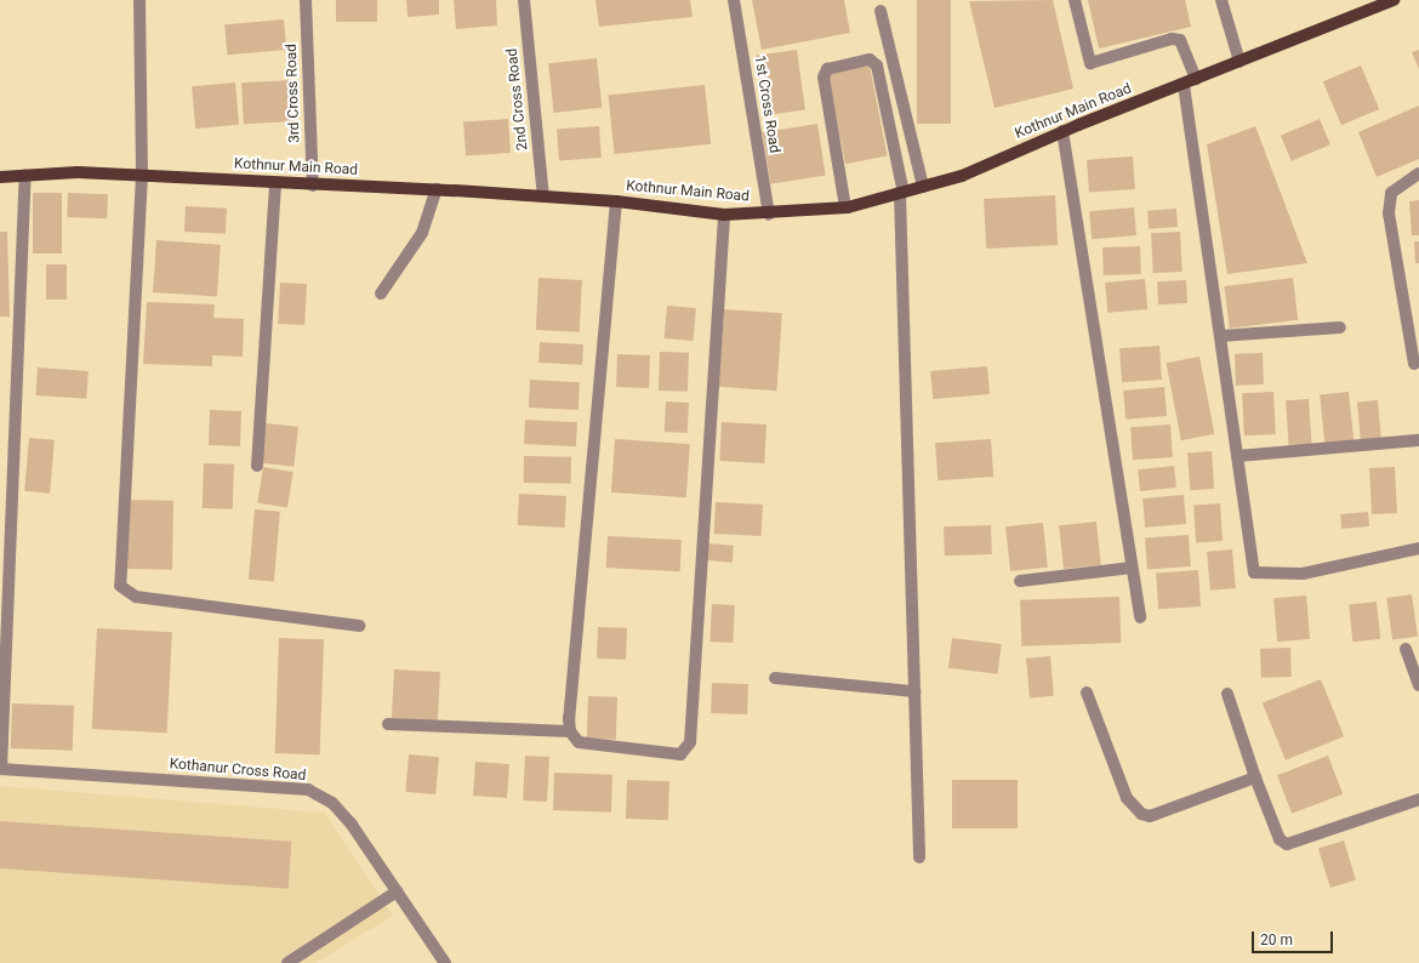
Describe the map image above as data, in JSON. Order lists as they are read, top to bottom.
{
  "streets": {
    "main road": ["Kothnur Main Road"],
    "street": [
      "3rd Cross Road",
      "2nd Cross Road",
      "1st Cross Road",
      "Kothanur Cross Road"
    ]
  },
  "crossings": [
    ["3rd Cross Road", "Kothnur Main Road"],
    ["2nd Cross Road", "Kothnur Main Road"],
    ["1st Cross Road", "Kothnur Main Road"]
  ],
  "scale_bar": "20 m"
}
